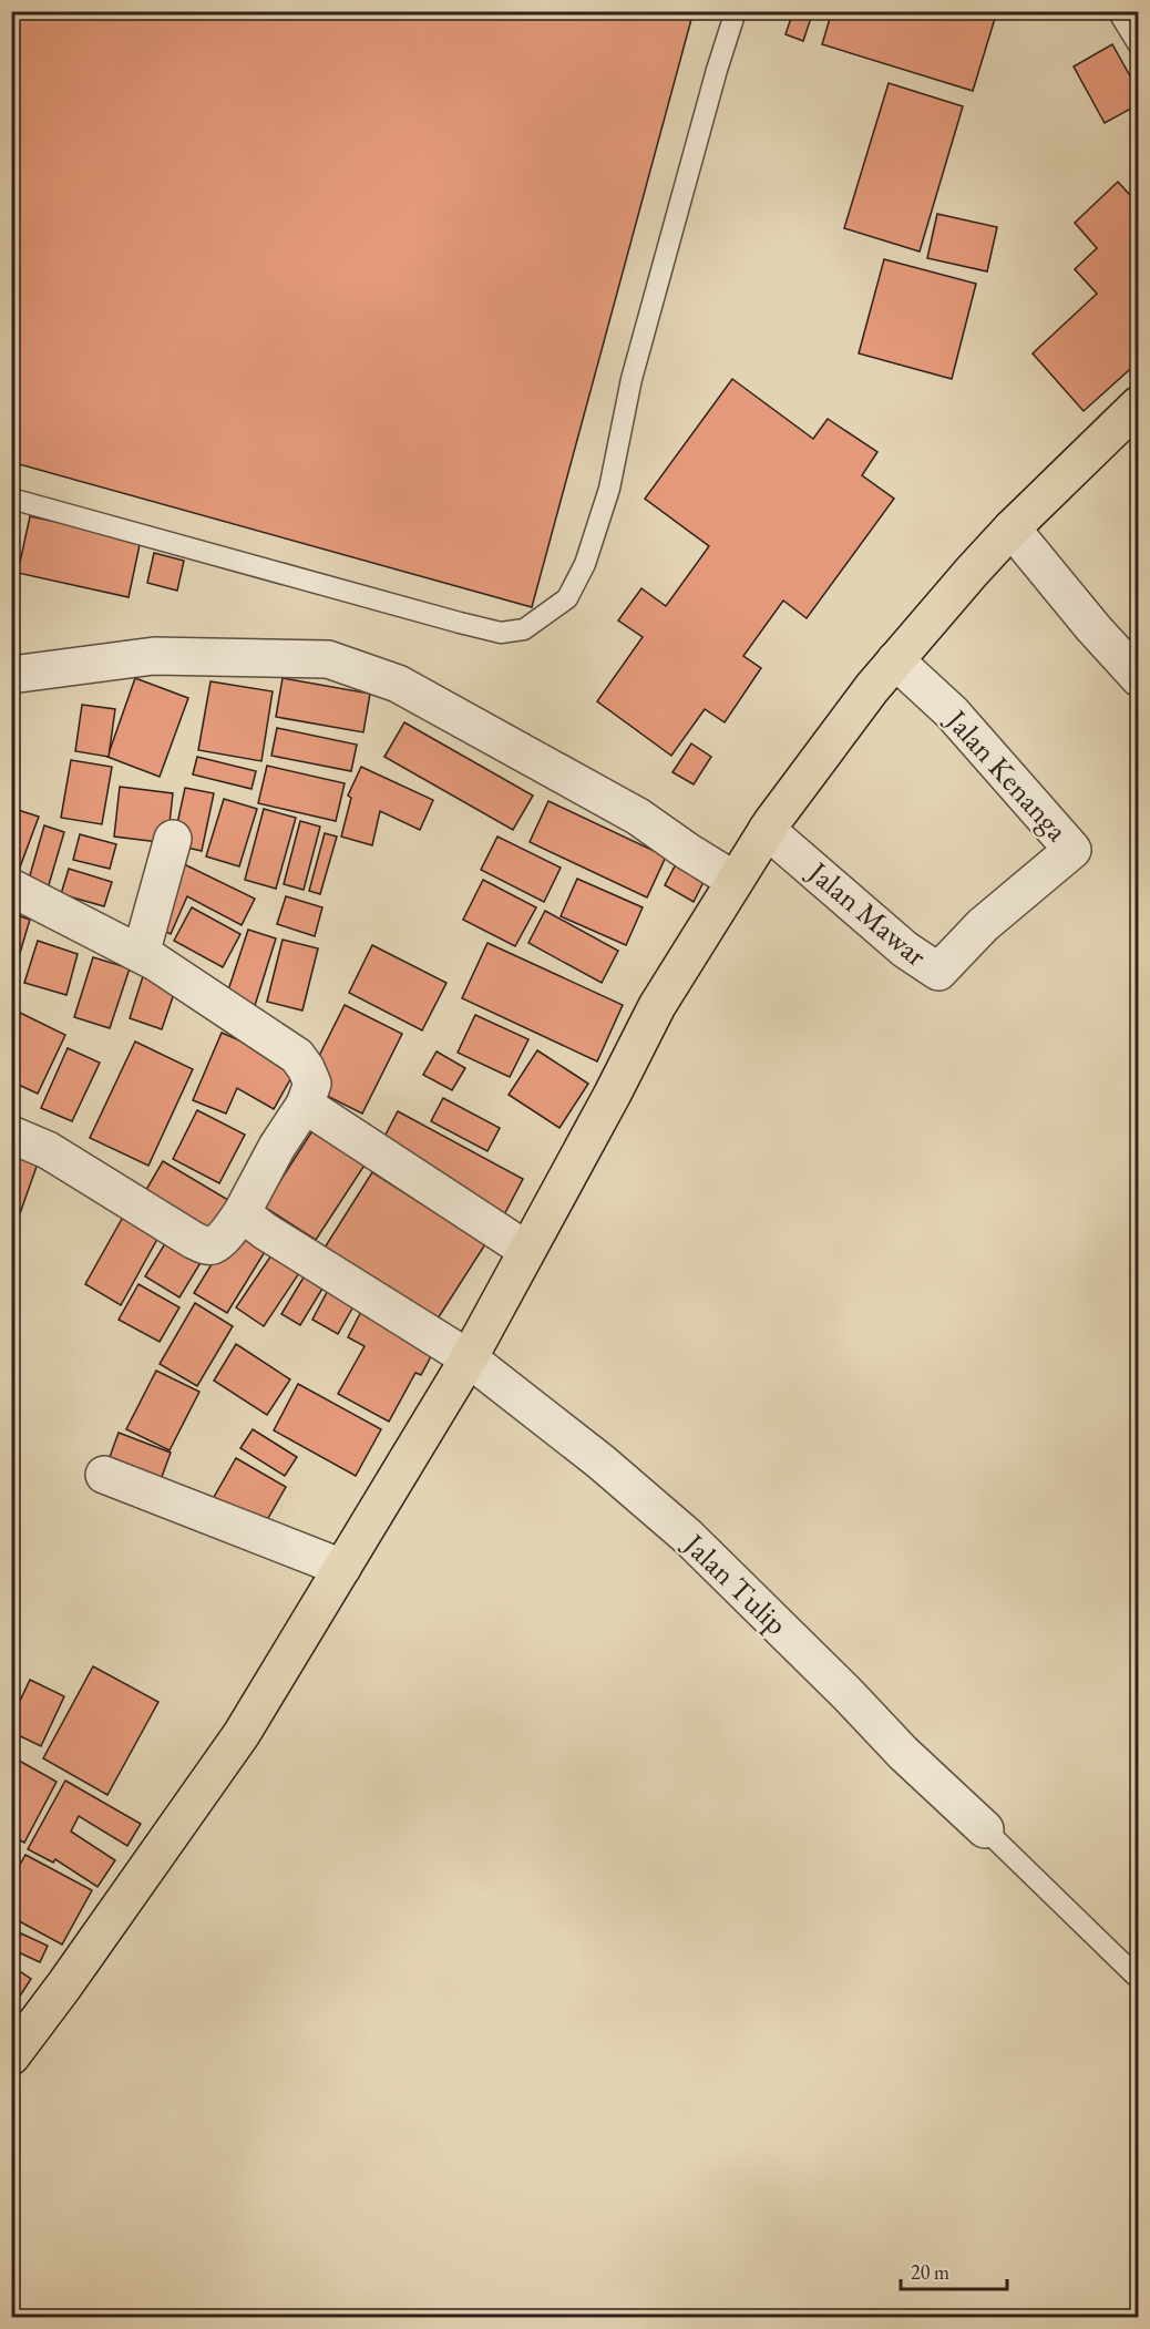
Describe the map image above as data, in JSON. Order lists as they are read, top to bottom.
{
  "streets": {
    "street": ["Jalan Kenanga", "Jalan Mawar", "Jalan Tulip"]
  },
  "crossings": [
    ["Jalan Kenanga", "Jalan Mawar"]
  ],
  "scale_bar": "20 m"
}
